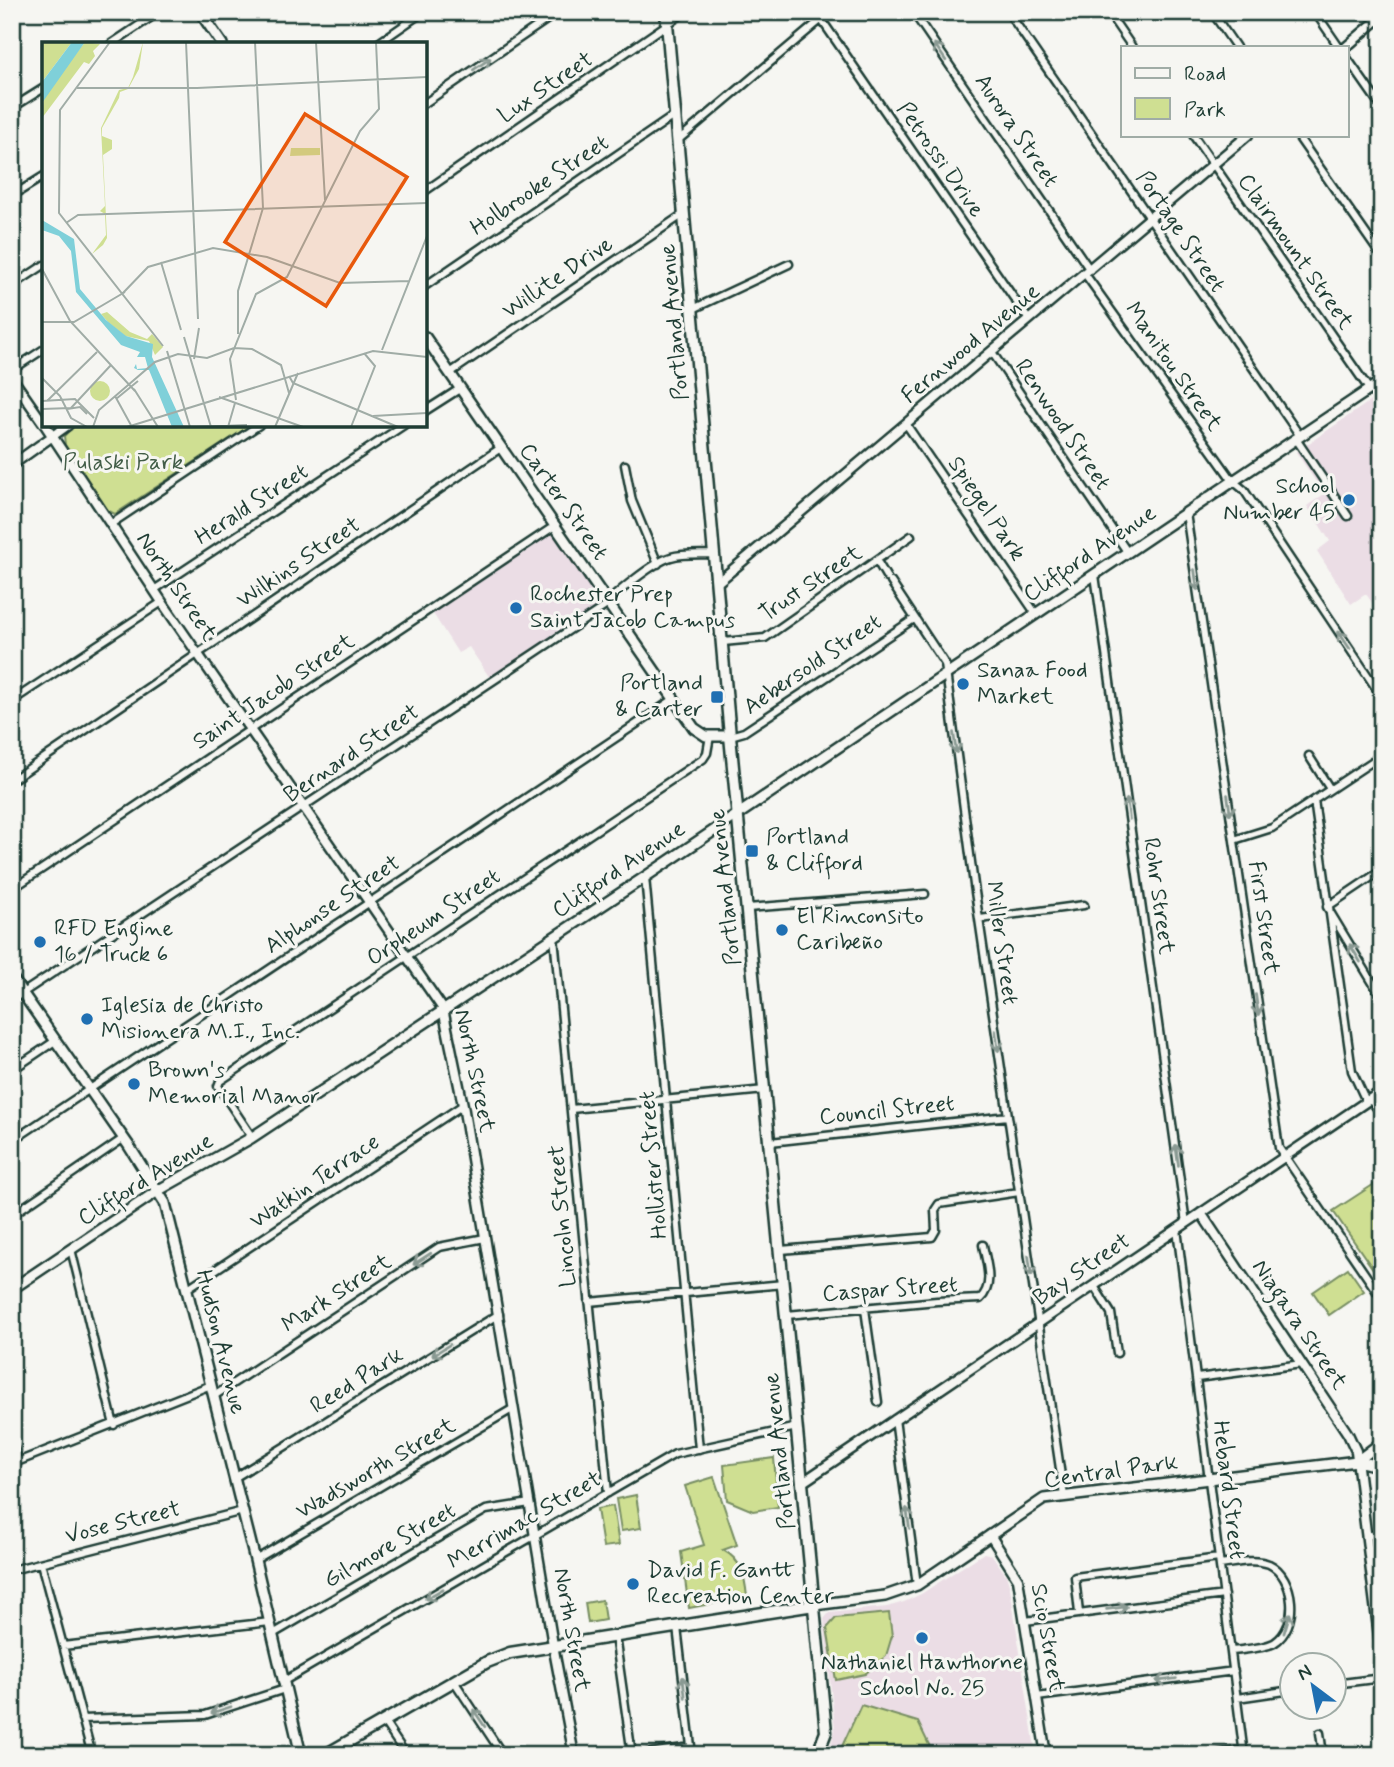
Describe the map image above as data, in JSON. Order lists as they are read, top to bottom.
{
  "streets": {
    "main road": [
      "Portland Avenue",
      "Carter Street",
      "Clifford Avenue",
      "Hudson Avenue",
      "Central Park"
    ],
    "street": [
      "Lux Street",
      "Aurora Street",
      "Petrossi Drive",
      "Holbrooke Street",
      "Portage Street",
      "Clairmount Street",
      "Willite Drive",
      "Fernwood Avenue",
      "Manitou Street",
      "Renwood Street",
      "Herald Street",
      "Spiegel Park",
      "Wilkins Street",
      "Trust Street",
      "North Street",
      "Aebersold Street",
      "Saint Jacob Street",
      "Bernard Street",
      "Rohr Street",
      "Alphonse Street",
      "Orpheum Street",
      "First Street",
      "Miller Street",
      "Council Street",
      "Hollister Street",
      "Watkin Terrace",
      "Lincoln Street",
      "Bay Street",
      "Caspar Street",
      "Mark Street",
      "Niagara Street",
      "Reed Park",
      "Wadsworth Street",
      "Hebard Street",
      "Merrimac Street",
      "Vose Street",
      "Gilmore Street",
      "Scio Street"
    ]
  },
  "crossings": [
    ["Lux Street", "Portland Avenue"],
    ["Aurora Street", "Fernwood Avenue"],
    ["Aurora Street", "Manitou Street"],
    ["Petrossi Drive", "Fernwood Avenue"],
    ["Holbrooke Street", "Portland Avenue"],
    ["Portage Street", "Fernwood Avenue"],
    ["Portage Street", "Clifford Avenue"],
    ["Clairmount Street", "Fernwood Avenue"],
    ["Clairmount Street", "Clifford Avenue"],
    ["Willite Drive", "Portland Avenue"],
    ["Willite Drive", "Carter Street"],
    ["Portland Avenue", "Fernwood Avenue"],
    ["Portland Avenue", "Clifford Avenue"],
    ["Portland Avenue", "Trust Street"],
    ["Portland Avenue", "Aebersold Street"],
    ["Portland Avenue", "Bernard Street"],
    ["Portland Avenue", "Council Street"],
    ["Portland Avenue", "Bay Street"],
    ["Portland Avenue", "Caspar Street"],
    ["Portland Avenue", "Central Park"],
    ["Portland Avenue", "Merrimac Street"],
    ["Fernwood Avenue", "Manitou Street"],
    ["Fernwood Avenue", "Renwood Street"],
    ["Fernwood Avenue", "Spiegel Park"],
    ["Manitou Street", "Clifford Avenue"],
    ["Renwood Street", "Clifford Avenue"],
    ["Carter Street", "Wilkins Street"],
    ["Carter Street", "Saint Jacob Street"],
    ["Carter Street", "Bernard Street"],
    ["Carter Street", "Alphonse Street"],
    ["Carter Street", "Orpheum Street"],
    ["Herald Street", "North Street"],
    ["Spiegel Park", "Clifford Avenue"],
    ["Clifford Avenue", "North Street"],
    ["Clifford Avenue", "Rohr Street"],
    ["Clifford Avenue", "Orpheum Street"],
    ["Clifford Avenue", "First Street"],
    ["Clifford Avenue", "Miller Street"],
    ["Clifford Avenue", "Hollister Street"],
    ["Clifford Avenue", "Lincoln Street"],
    ["Clifford Avenue", "Hudson Avenue"],
    ["Wilkins Street", "North Street"],
    ["Trust Street", "Miller Street"],
    ["North Street", "Saint Jacob Street"],
    ["North Street", "Bernard Street"],
    ["North Street", "Alphonse Street"],
    ["North Street", "Orpheum Street"],
    ["North Street", "Watkin Terrace"],
    ["North Street", "Mark Street"],
    ["North Street", "Reed Park"],
    ["North Street", "Wadsworth Street"],
    ["North Street", "Merrimac Street"],
    ["North Street", "Gilmore Street"],
    ["Aebersold Street", "Miller Street"],
    ["Bernard Street", "Hudson Avenue"],
    ["Rohr Street", "Bay Street"],
    ["Alphonse Street", "Hudson Avenue"],
    ["First Street", "Bay Street"],
    ["Miller Street", "Council Street"],
    ["Miller Street", "Bay Street"],
    ["Miller Street", "Central Park"],
    ["Hollister Street", "Merrimac Street"],
    ["Watkin Terrace", "Hudson Avenue"],
    ["Lincoln Street", "Merrimac Street"],
    ["Bay Street", "Niagara Street"],
    ["Bay Street", "Hebard Street"],
    ["Mark Street", "Hudson Avenue"],
    ["Niagara Street", "Central Park"],
    ["Hudson Avenue", "Reed Park"],
    ["Hudson Avenue", "Wadsworth Street"],
    ["Hudson Avenue", "Merrimac Street"],
    ["Hudson Avenue", "Vose Street"],
    ["Hudson Avenue", "Gilmore Street"],
    ["Central Park", "Hebard Street"],
    ["Central Park", "Scio Street"]
  ],
  "one_way": [
    "Aurora Street",
    "Manitou Street",
    "Rohr Street",
    "First Street",
    "Miller Street",
    "Mark Street",
    "Reed Park",
    "Merrimac Street"
  ],
  "parks": ["Pulaski Park"],
  "places": {
    "other": [
      "School Number 45",
      "Rochester Prep Saint Jacob Campus",
      "Sanaa Food Market",
      "El Rinconsito Caribeño",
      "RFD Engine 16 / Truck 6",
      "Iglesia de Christo Misionera M.I., Inc.",
      "Brown's Memorial Manor",
      "David F. Gantt Recreation Center",
      "Nathaniel Hawthorne School No. 25"
    ],
    "transit": ["Portland & Carter", "Portland & Clifford"]
  },
  "legend": ["Road", "Park"],
  "north": "top left"
}
